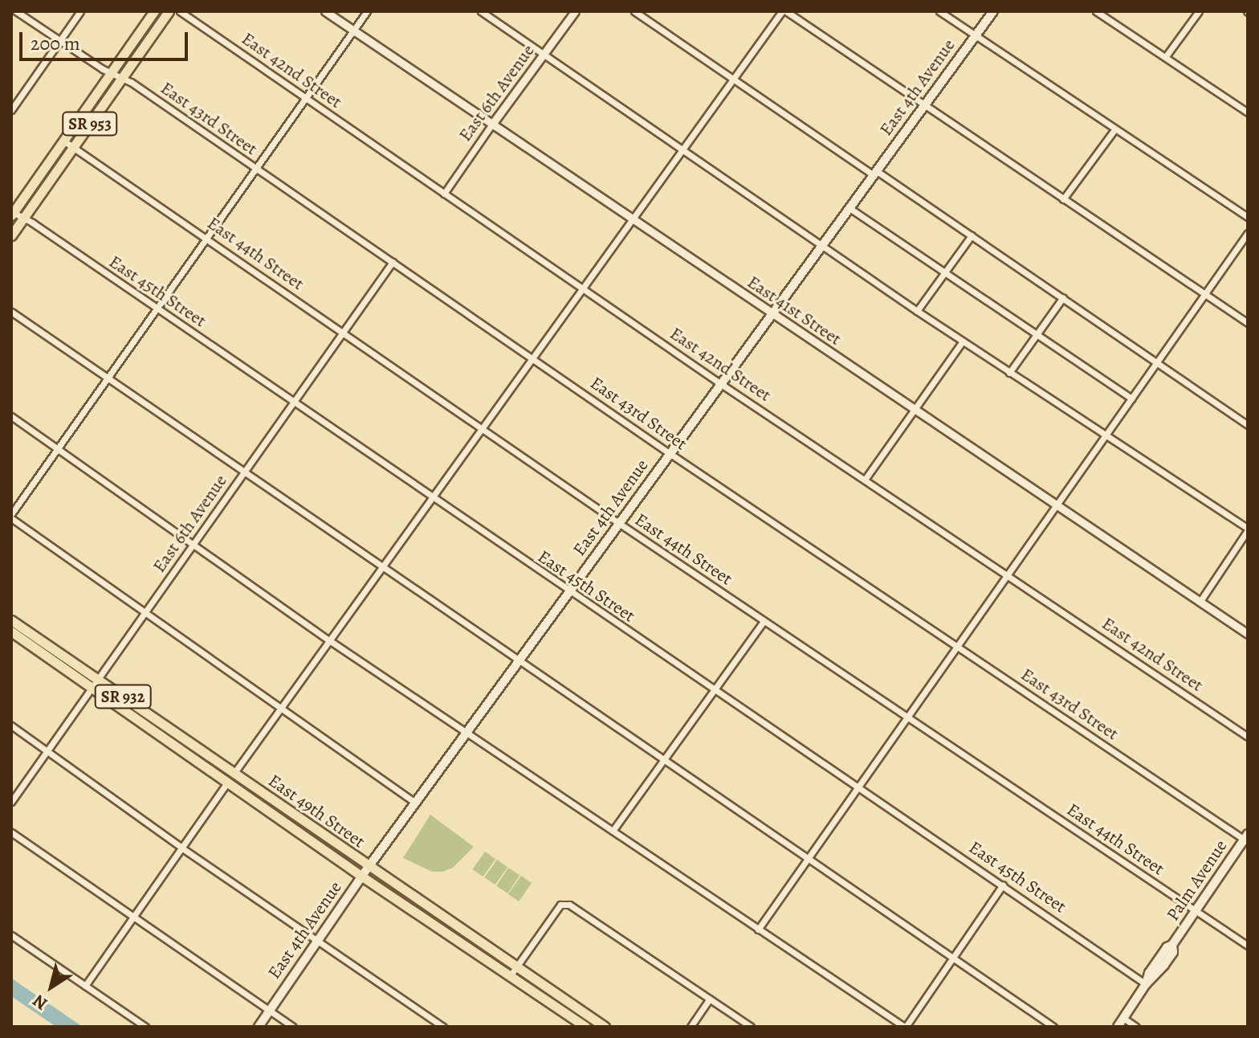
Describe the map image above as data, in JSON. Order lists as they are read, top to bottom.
{
  "streets": {
    "main road": [
      "East 4th Avenue",
      "SR 953",
      "SR 932",
      "East 49th Street",
      "Palm Avenue"
    ],
    "street": [
      "East 42nd Street",
      "East 6th Avenue",
      "East 43rd Street",
      "East 44th Street",
      "East 45th Street",
      "East 41st Street"
    ]
  },
  "crossings": [
    ["East 42nd Street", "East 4th Avenue"],
    ["East 42nd Street", "East 6th Avenue"],
    ["East 4th Avenue", "East 43rd Street"],
    ["East 4th Avenue", "East 44th Street"],
    ["East 4th Avenue", "East 45th Street"],
    ["East 4th Avenue", "East 41st Street"],
    ["East 4th Avenue", "East 49th Street"],
    ["East 6th Avenue", "East 43rd Street"],
    ["East 6th Avenue", "East 44th Street"],
    ["East 6th Avenue", "East 45th Street"],
    ["East 6th Avenue", "East 41st Street"],
    ["East 6th Avenue", "East 49th Street"],
    ["East 43rd Street", "SR 953"],
    ["East 43rd Street", "Palm Avenue"],
    ["SR 953", "East 44th Street"],
    ["SR 953", "East 45th Street"],
    ["East 44th Street", "Palm Avenue"],
    ["East 45th Street", "Palm Avenue"]
  ],
  "scale_bar": "200 m",
  "north": "bottom left"
}
